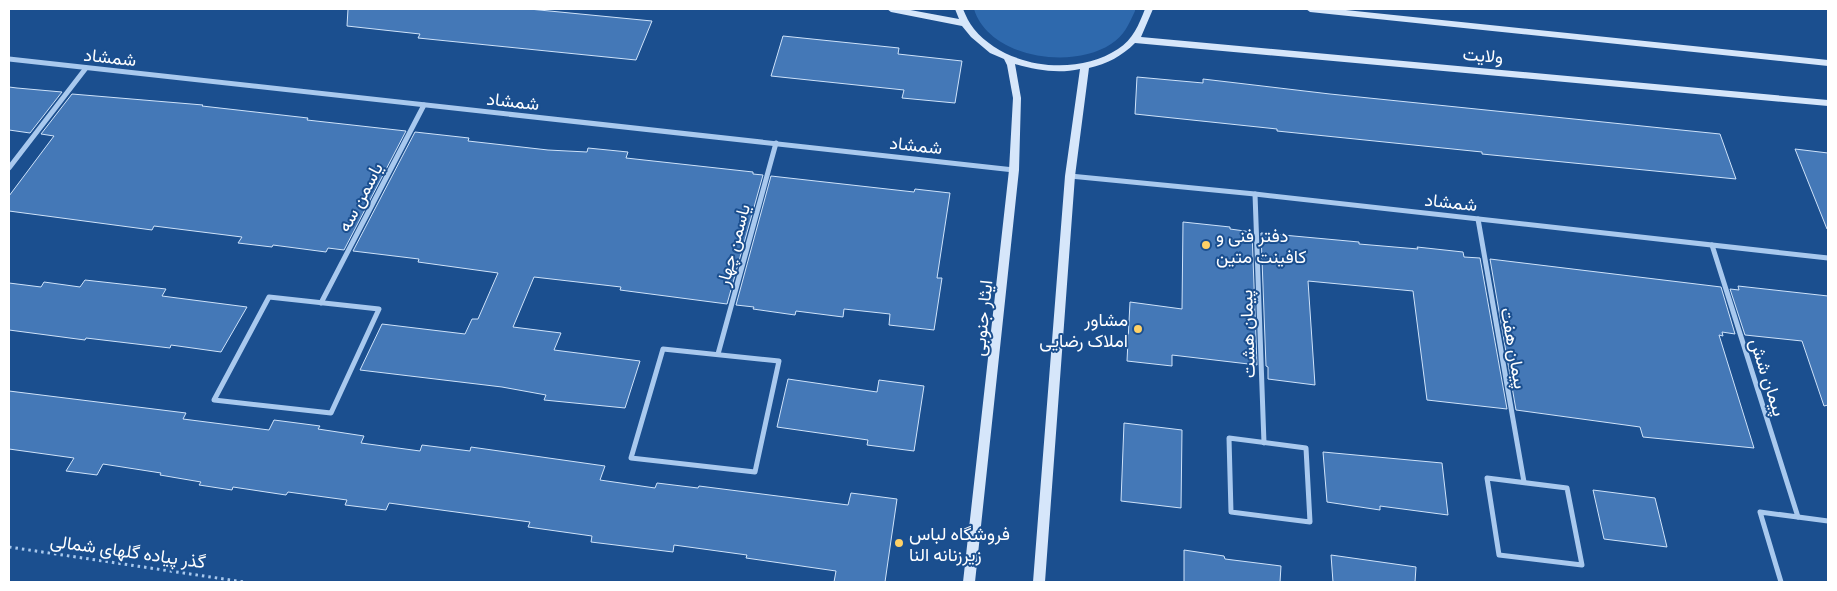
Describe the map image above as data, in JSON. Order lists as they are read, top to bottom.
{
  "streets": {
    "main road": ["ولایت", "ایثار جنوبی"],
    "street": [
      "شمشاد",
      "یاسمن سه",
      "یاسمن چهار",
      "پیمان هشت",
      "پیمان هفت",
      "پیمان شش"
    ],
    "path": ["گذر پیاده گلهای شمالی"]
  },
  "crossings": [
    ["شمشاد", "یاسمن سه"],
    ["شمشاد", "یاسمن چهار"],
    ["شمشاد", "ایثار جنوبی"],
    ["شمشاد", "پیمان هشت"],
    ["شمشاد", "پیمان هفت"],
    ["شمشاد", "پیمان شش"]
  ],
  "places": ["دفتر فنی و کافینت متین", "مشاور املاک رضایی", "فروشگاه لباس زیرزنانه النا"]
}
